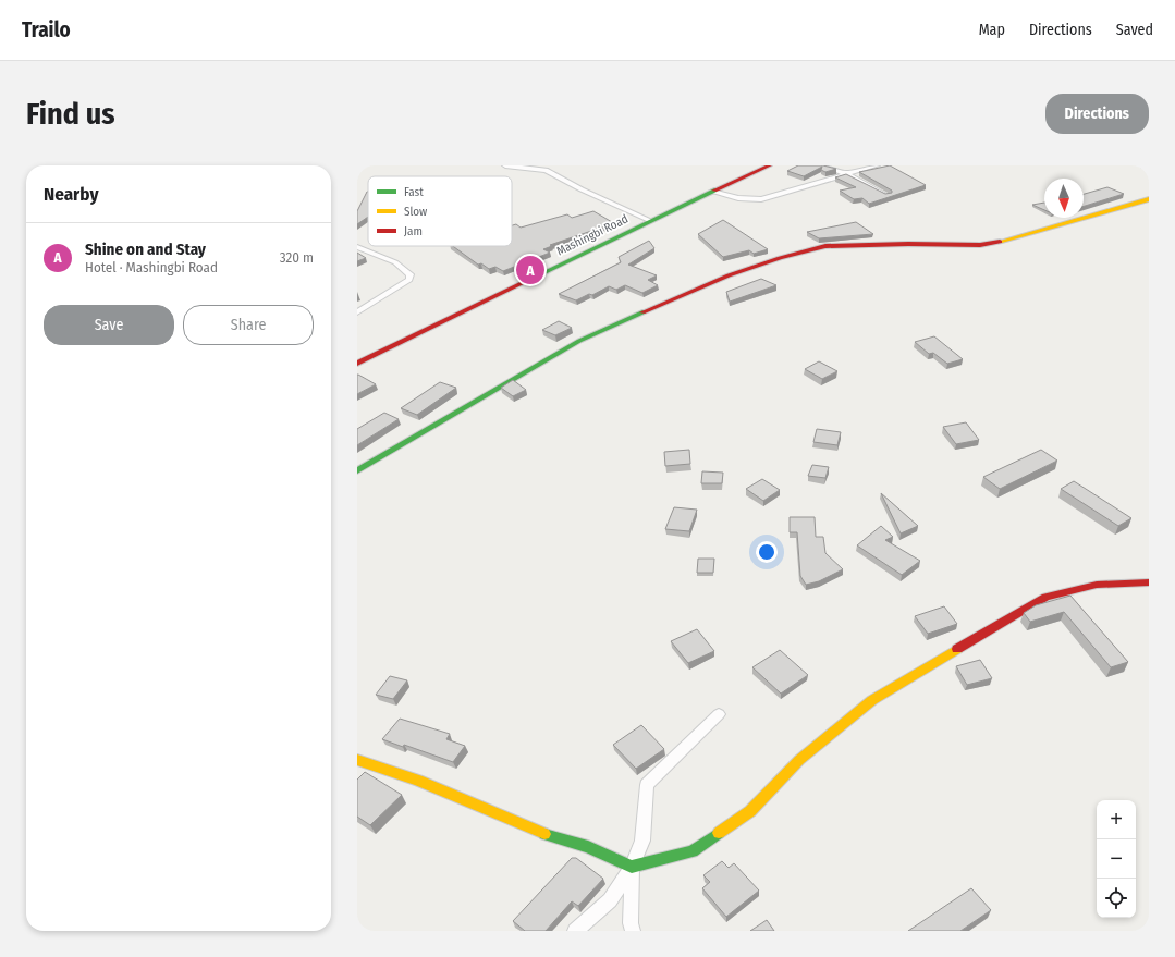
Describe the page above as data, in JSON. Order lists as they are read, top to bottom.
{
  "streets": {
    "street": ["Mashingbi Road"]
  },
  "legend": ["Fast", "Slow", "Jam"],
  "north": "bottom",
  "page": {
    "header": "Trailo",
    "nav": ["Map", "Directions", "Saved"],
    "buttons": [
      "Directions",
      ["Save", "Share"]
    ],
    "title": "Find us",
    "heading": "Nearby",
    "list": [
      {
        "mark": "A",
        "name": "Shine on and Stay",
        "note": "Hotel · Mashingbi Road",
        "value": "320 m"
      }
    ],
    "pins": "A",
    "map_buttons": ["+", "−"]
  }
}
